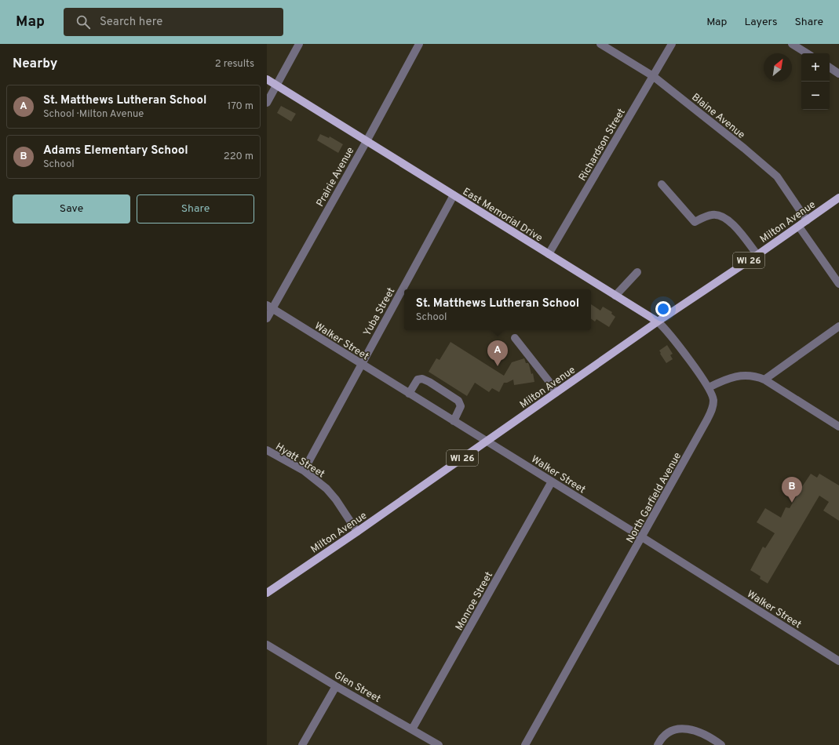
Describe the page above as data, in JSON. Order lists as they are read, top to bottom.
{
  "streets": {
    "main road": ["East Memorial Drive", "Milton Avenue", "WI 26"],
    "street": [
      "Blaine Avenue",
      "Richardson Street",
      "Prairie Avenue",
      "Yuba Street",
      "Walker Street",
      "Hyatt Street",
      "North Garfield Avenue",
      "Monroe Street",
      "Glen Street"
    ]
  },
  "crossings": [
    ["Blaine Avenue", "Richardson Street"],
    ["Blaine Avenue", "Milton Avenue"],
    ["Richardson Street", "East Memorial Drive"],
    ["Prairie Avenue", "East Memorial Drive"],
    ["Prairie Avenue", "Walker Street"],
    ["East Memorial Drive", "Milton Avenue"],
    ["East Memorial Drive", "Yuba Street"],
    ["East Memorial Drive", "North Garfield Avenue"],
    ["Milton Avenue", "Walker Street"],
    ["Milton Avenue", "Hyatt Street"],
    ["Yuba Street", "Walker Street"],
    ["Yuba Street", "Hyatt Street"],
    ["Walker Street", "North Garfield Avenue"],
    ["Walker Street", "Monroe Street"],
    ["Monroe Street", "Glen Street"]
  ],
  "north": "top right",
  "page": {
    "header": "Map",
    "search": "Search here",
    "nav": ["Map", "Layers", "Share"],
    "heading": ["Nearby", "2 results"],
    "map_buttons": ["+", "−"],
    "list": [
      {
        "mark": "A",
        "name": "St. Matthews Lutheran School",
        "note": "School · Milton Avenue",
        "value": "170 m"
      },
      {
        "mark": "B",
        "name": "Adams Elementary School",
        "note": "School",
        "value": "220 m"
      }
    ],
    "buttons": ["Save", "Share"],
    "popup": ["St. Matthews Lutheran School", "School"],
    "pins": ["A", "B"]
  }
}
